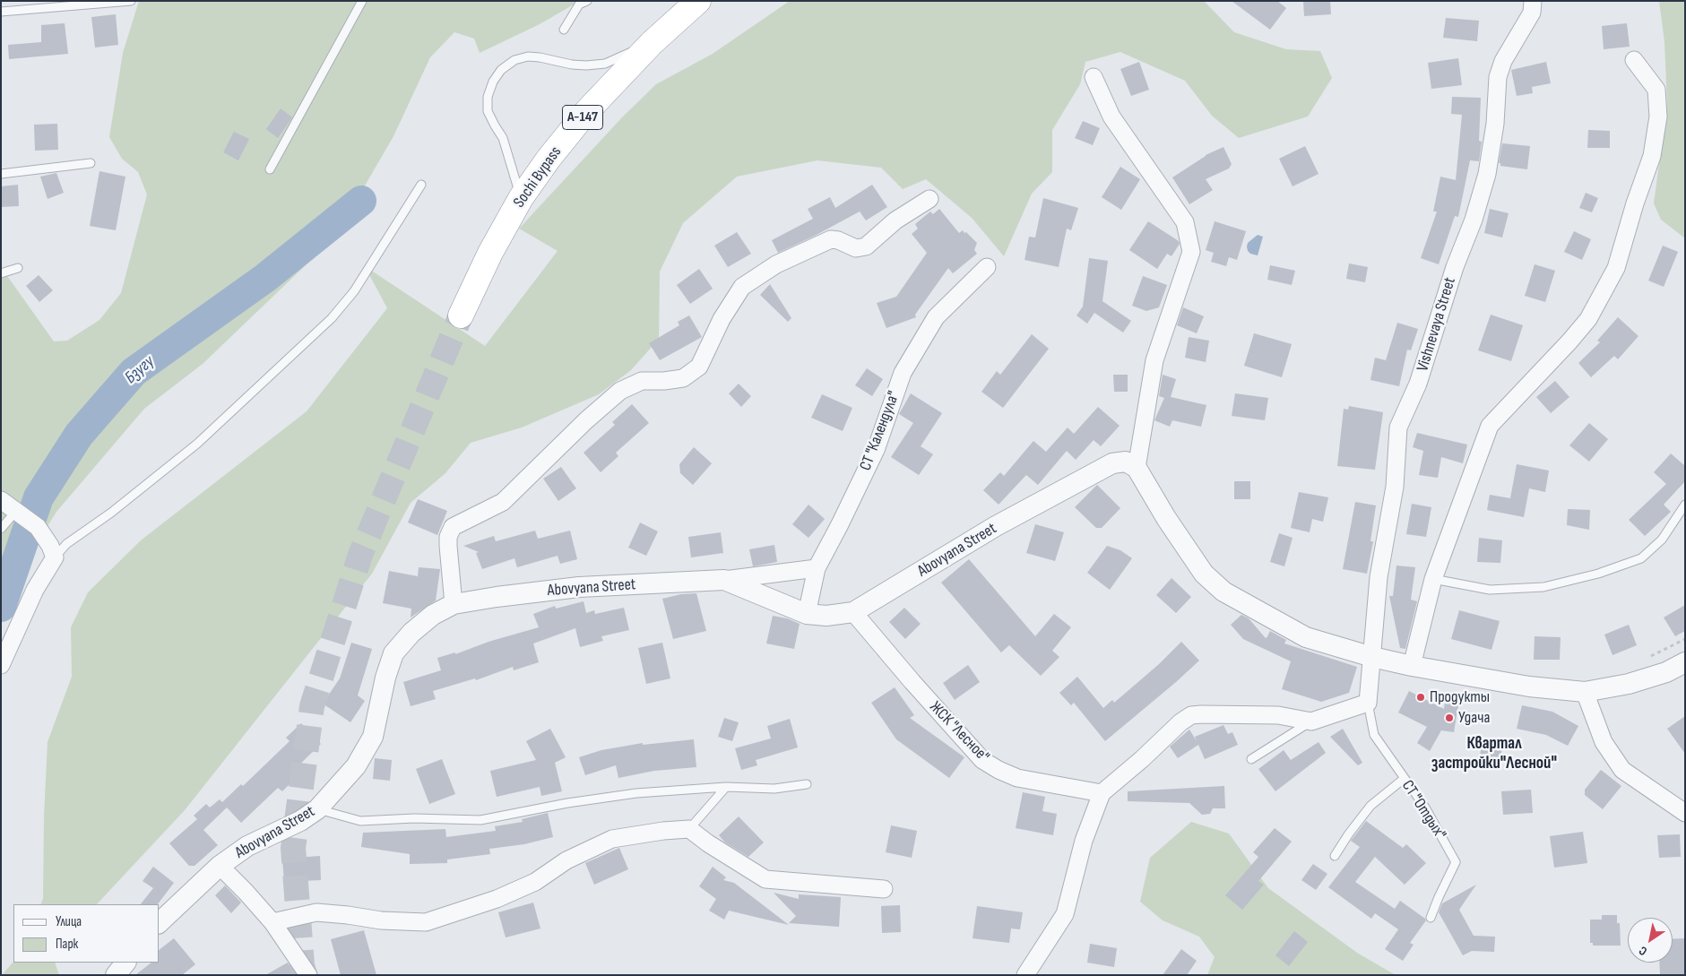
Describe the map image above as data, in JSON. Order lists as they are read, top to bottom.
{
  "streets": {
    "highway": ["А-147", "Sochi Bypass"],
    "street": [
      "Vishnevaya Street",
      "СТ \"Календула\"",
      "Abovyana Street",
      "ЖСК \"Лесное\""
    ],
    "lane": ["СТ \"Отдых\""]
  },
  "crossings": [
    ["Vishnevaya Street", "СТ \"Отдых\""],
    ["СТ \"Календула\"", "Abovyana Street"],
    ["Abovyana Street", "ЖСК \"Лесное\""]
  ],
  "districts": ["Квартал застройки\"Лесной\""],
  "water": ["Бзугу"],
  "places": ["Продукты", "Удача"],
  "legend": ["Улица", "Парк"],
  "north": "bottom left"
}
